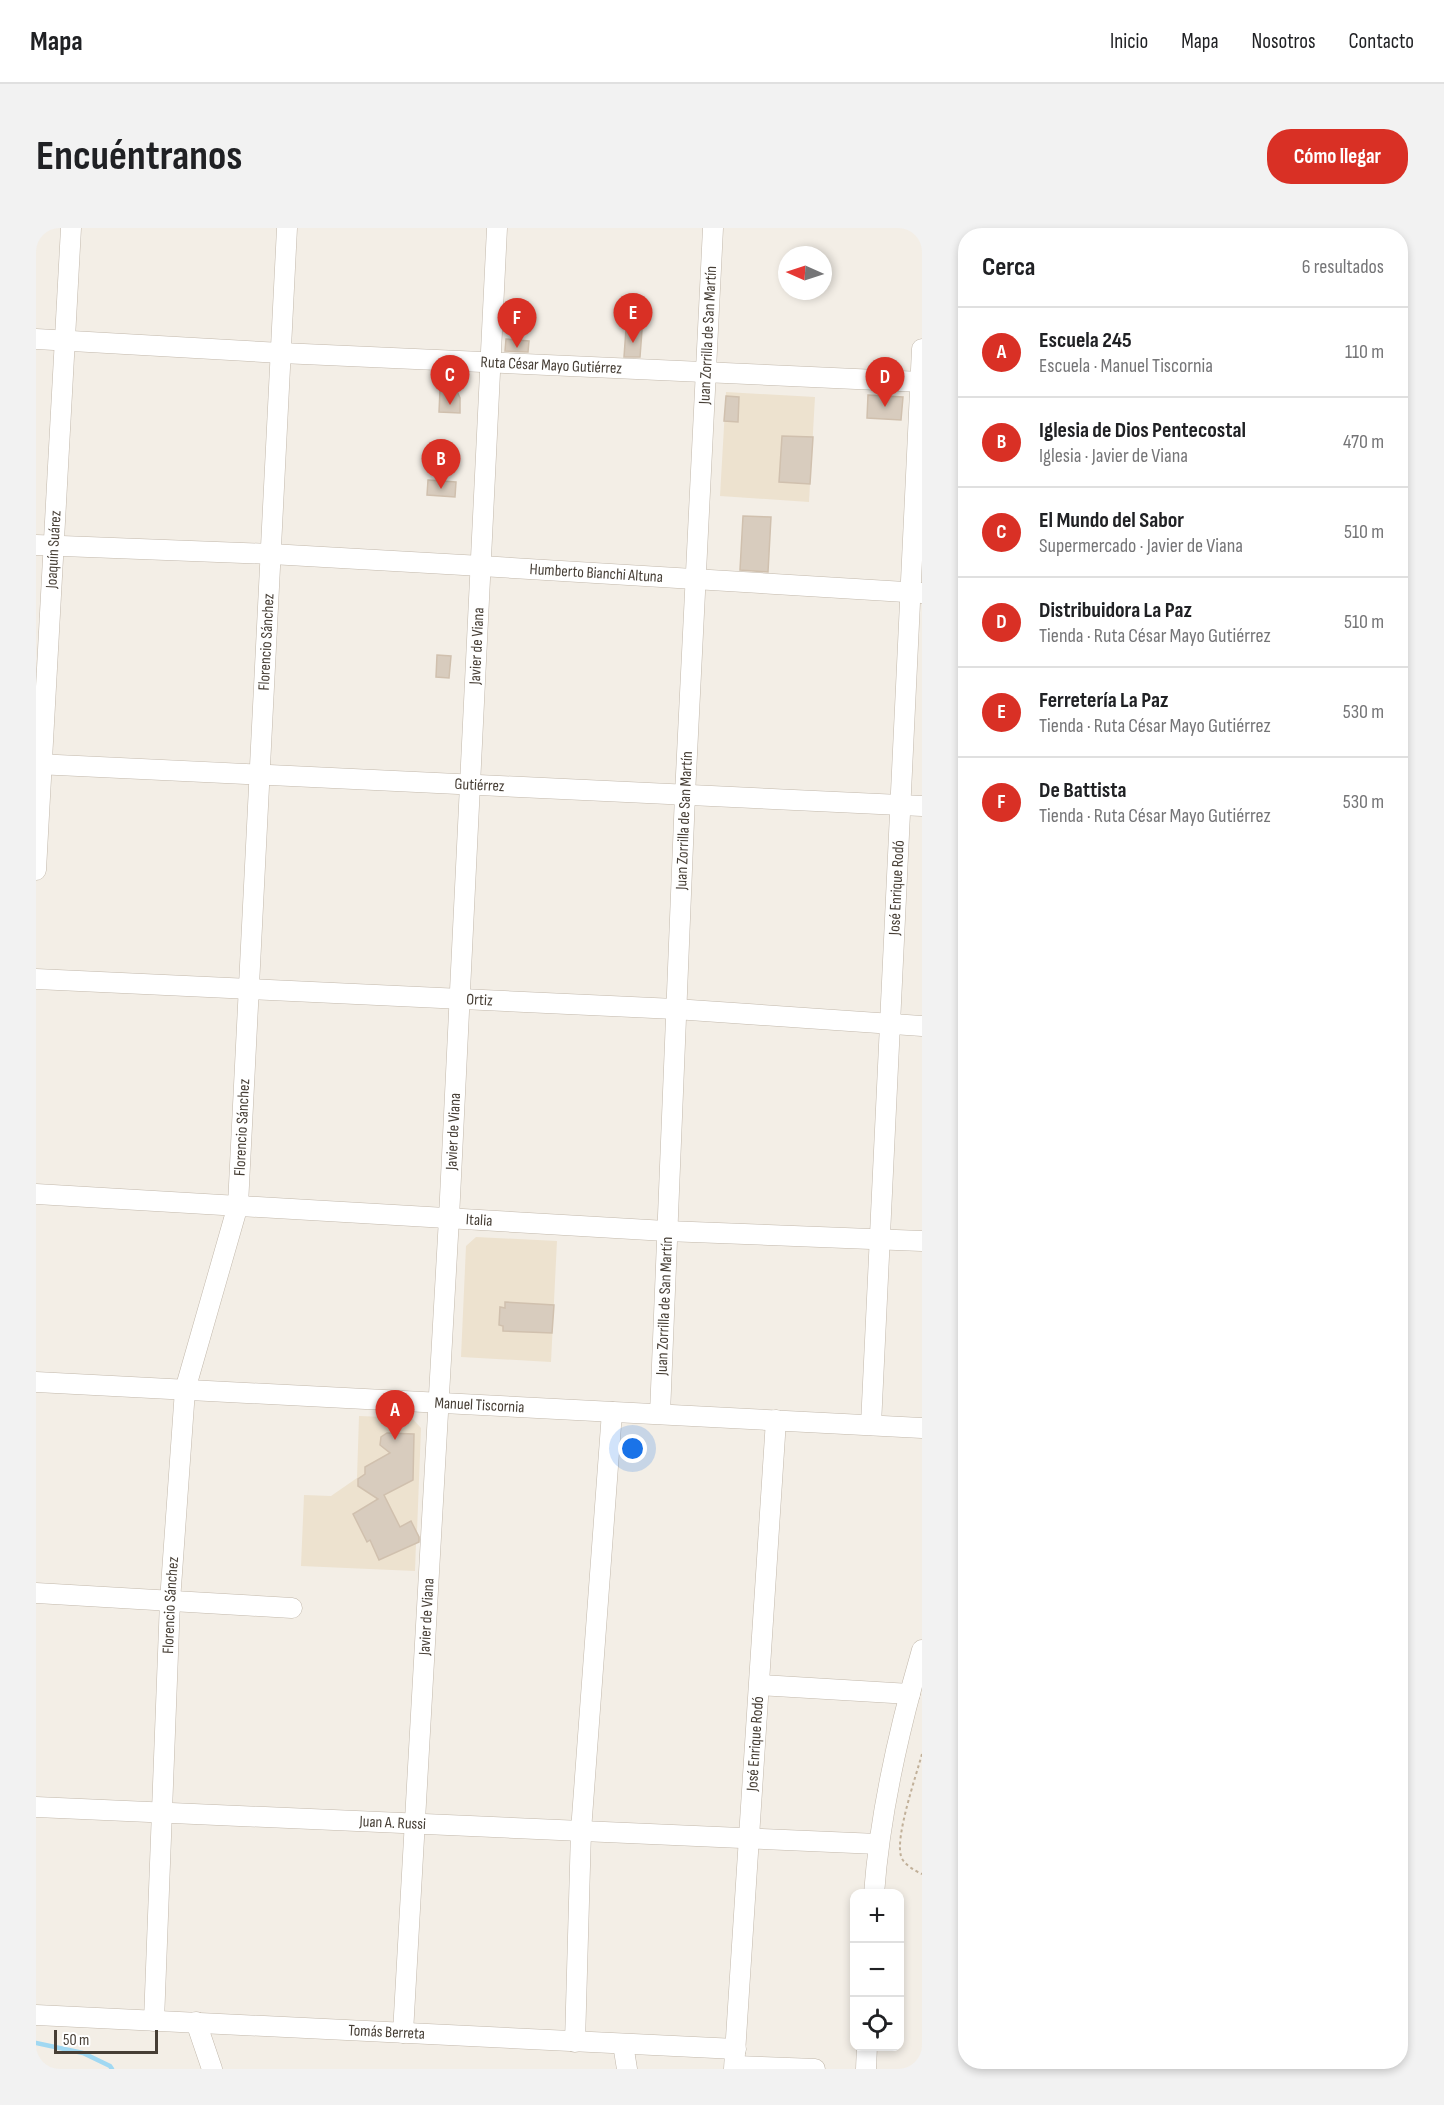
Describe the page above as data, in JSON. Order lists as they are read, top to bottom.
{
  "streets": {
    "street": [
      "Juan Zorrilla de San Martín",
      "Ruta César Mayo Gutiérrez",
      "Joaquín Suárez",
      "Humberto Bianchi Altuna",
      "Florencio Sánchez",
      "Javier de Viana",
      "Gutiérrez",
      "José Enrique Rodó",
      "Ortiz",
      "Italia",
      "Manuel Tiscornia",
      "Juan A. Russi",
      "Tomás Berreta"
    ]
  },
  "crossings": [
    ["Juan Zorrilla de San Martín", "Ruta César Mayo Gutiérrez"],
    ["Juan Zorrilla de San Martín", "Humberto Bianchi Altuna"],
    ["Juan Zorrilla de San Martín", "Gutiérrez"],
    ["Juan Zorrilla de San Martín", "Ortiz"],
    ["Juan Zorrilla de San Martín", "Italia"],
    ["Juan Zorrilla de San Martín", "Manuel Tiscornia"],
    ["Ruta César Mayo Gutiérrez", "Joaquín Suárez"],
    ["Ruta César Mayo Gutiérrez", "Florencio Sánchez"],
    ["Ruta César Mayo Gutiérrez", "Javier de Viana"],
    ["Ruta César Mayo Gutiérrez", "José Enrique Rodó"],
    ["Joaquín Suárez", "Humberto Bianchi Altuna"],
    ["Joaquín Suárez", "Gutiérrez"],
    ["Humberto Bianchi Altuna", "Florencio Sánchez"],
    ["Humberto Bianchi Altuna", "Javier de Viana"],
    ["Humberto Bianchi Altuna", "José Enrique Rodó"],
    ["Florencio Sánchez", "Gutiérrez"],
    ["Florencio Sánchez", "Ortiz"],
    ["Florencio Sánchez", "Italia"],
    ["Florencio Sánchez", "Manuel Tiscornia"],
    ["Florencio Sánchez", "Juan A. Russi"],
    ["Florencio Sánchez", "Tomás Berreta"],
    ["Javier de Viana", "Gutiérrez"],
    ["Javier de Viana", "Ortiz"],
    ["Javier de Viana", "Italia"],
    ["Javier de Viana", "Manuel Tiscornia"],
    ["Javier de Viana", "Juan A. Russi"],
    ["Javier de Viana", "Tomás Berreta"],
    ["Gutiérrez", "José Enrique Rodó"],
    ["José Enrique Rodó", "Ortiz"],
    ["José Enrique Rodó", "Italia"],
    ["José Enrique Rodó", "Manuel Tiscornia"],
    ["José Enrique Rodó", "Juan A. Russi"],
    ["José Enrique Rodó", "Tomás Berreta"]
  ],
  "scale_bar": "50 m",
  "north": "left",
  "page": {
    "header": "Mapa",
    "nav": [
      "Inicio",
      "Mapa",
      "Nosotros",
      "Contacto"
    ],
    "buttons": "Cómo llegar",
    "title": "Encuéntranos",
    "heading": ["Cerca", "6 resultados"],
    "pins": [
      "E",
      "F",
      "C",
      "D",
      "B",
      "A"
    ],
    "list": [
      {
        "mark": "A",
        "name": "Escuela 245",
        "note": "Escuela · Manuel Tiscornia",
        "value": "110 m"
      },
      {
        "mark": "B",
        "name": "Iglesia de Dios Pentecostal",
        "note": "Iglesia · Javier de Viana",
        "value": "470 m"
      },
      {
        "mark": "C",
        "name": "El Mundo del Sabor",
        "note": "Supermercado · Javier de Viana",
        "value": "510 m"
      },
      {
        "mark": "D",
        "name": "Distribuidora La Paz",
        "note": "Tienda · Ruta César Mayo Gutiérrez",
        "value": "510 m"
      },
      {
        "mark": "E",
        "name": "Ferretería La Paz",
        "note": "Tienda · Ruta César Mayo Gutiérrez",
        "value": "530 m"
      },
      {
        "mark": "F",
        "name": "De Battista",
        "note": "Tienda · Ruta César Mayo Gutiérrez",
        "value": "530 m"
      }
    ],
    "map_buttons": ["+", "−"],
    "scale": "50 m"
  }
}
